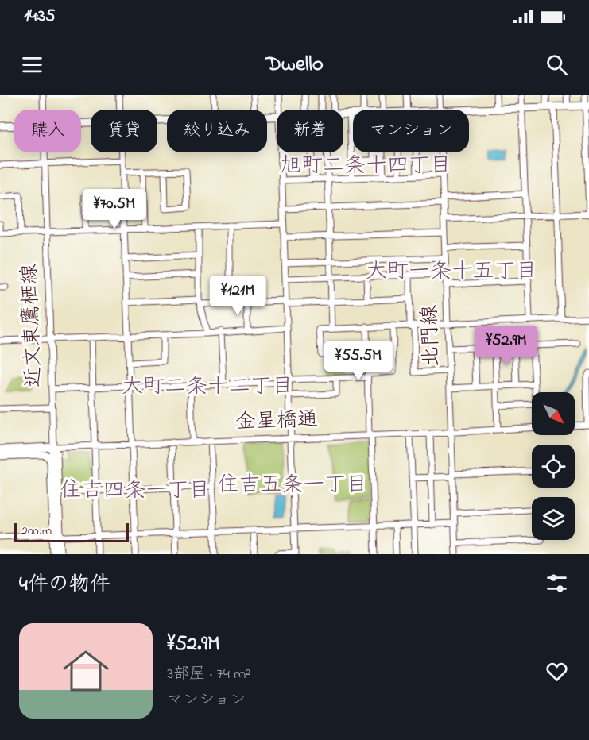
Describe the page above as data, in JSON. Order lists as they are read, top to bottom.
{
  "streets": {
    "main road": ["近文東鷹栖線", "金星橋通"],
    "street": ["北門線"]
  },
  "crossings": [
    ["近文東鷹栖線", "金星橋通"],
    ["北門線", "金星橋通"]
  ],
  "districts": [
    "旭町二条十四丁目",
    "大町一条十五丁目",
    "大町二条十二丁目",
    "住吉五条一丁目",
    "住吉四条一丁目"
  ],
  "scale_bar": "200 m",
  "north": "bottom right",
  "page": {
    "status": "14:35",
    "header": "Dwello",
    "chip": [
      "購入",
      "賃貸",
      "絞り込み",
      "新着",
      "マンション"
    ],
    "price": [
      "¥70.5M",
      "¥121M",
      "¥52.9M",
      "¥55.5M"
    ],
    "scale": "200 m",
    "heading": "4件の物件",
    "list": [
      {
        "name": "¥52.9M",
        "note": "3部屋 · 74 m² · マンション"
      }
    ]
  }
}
